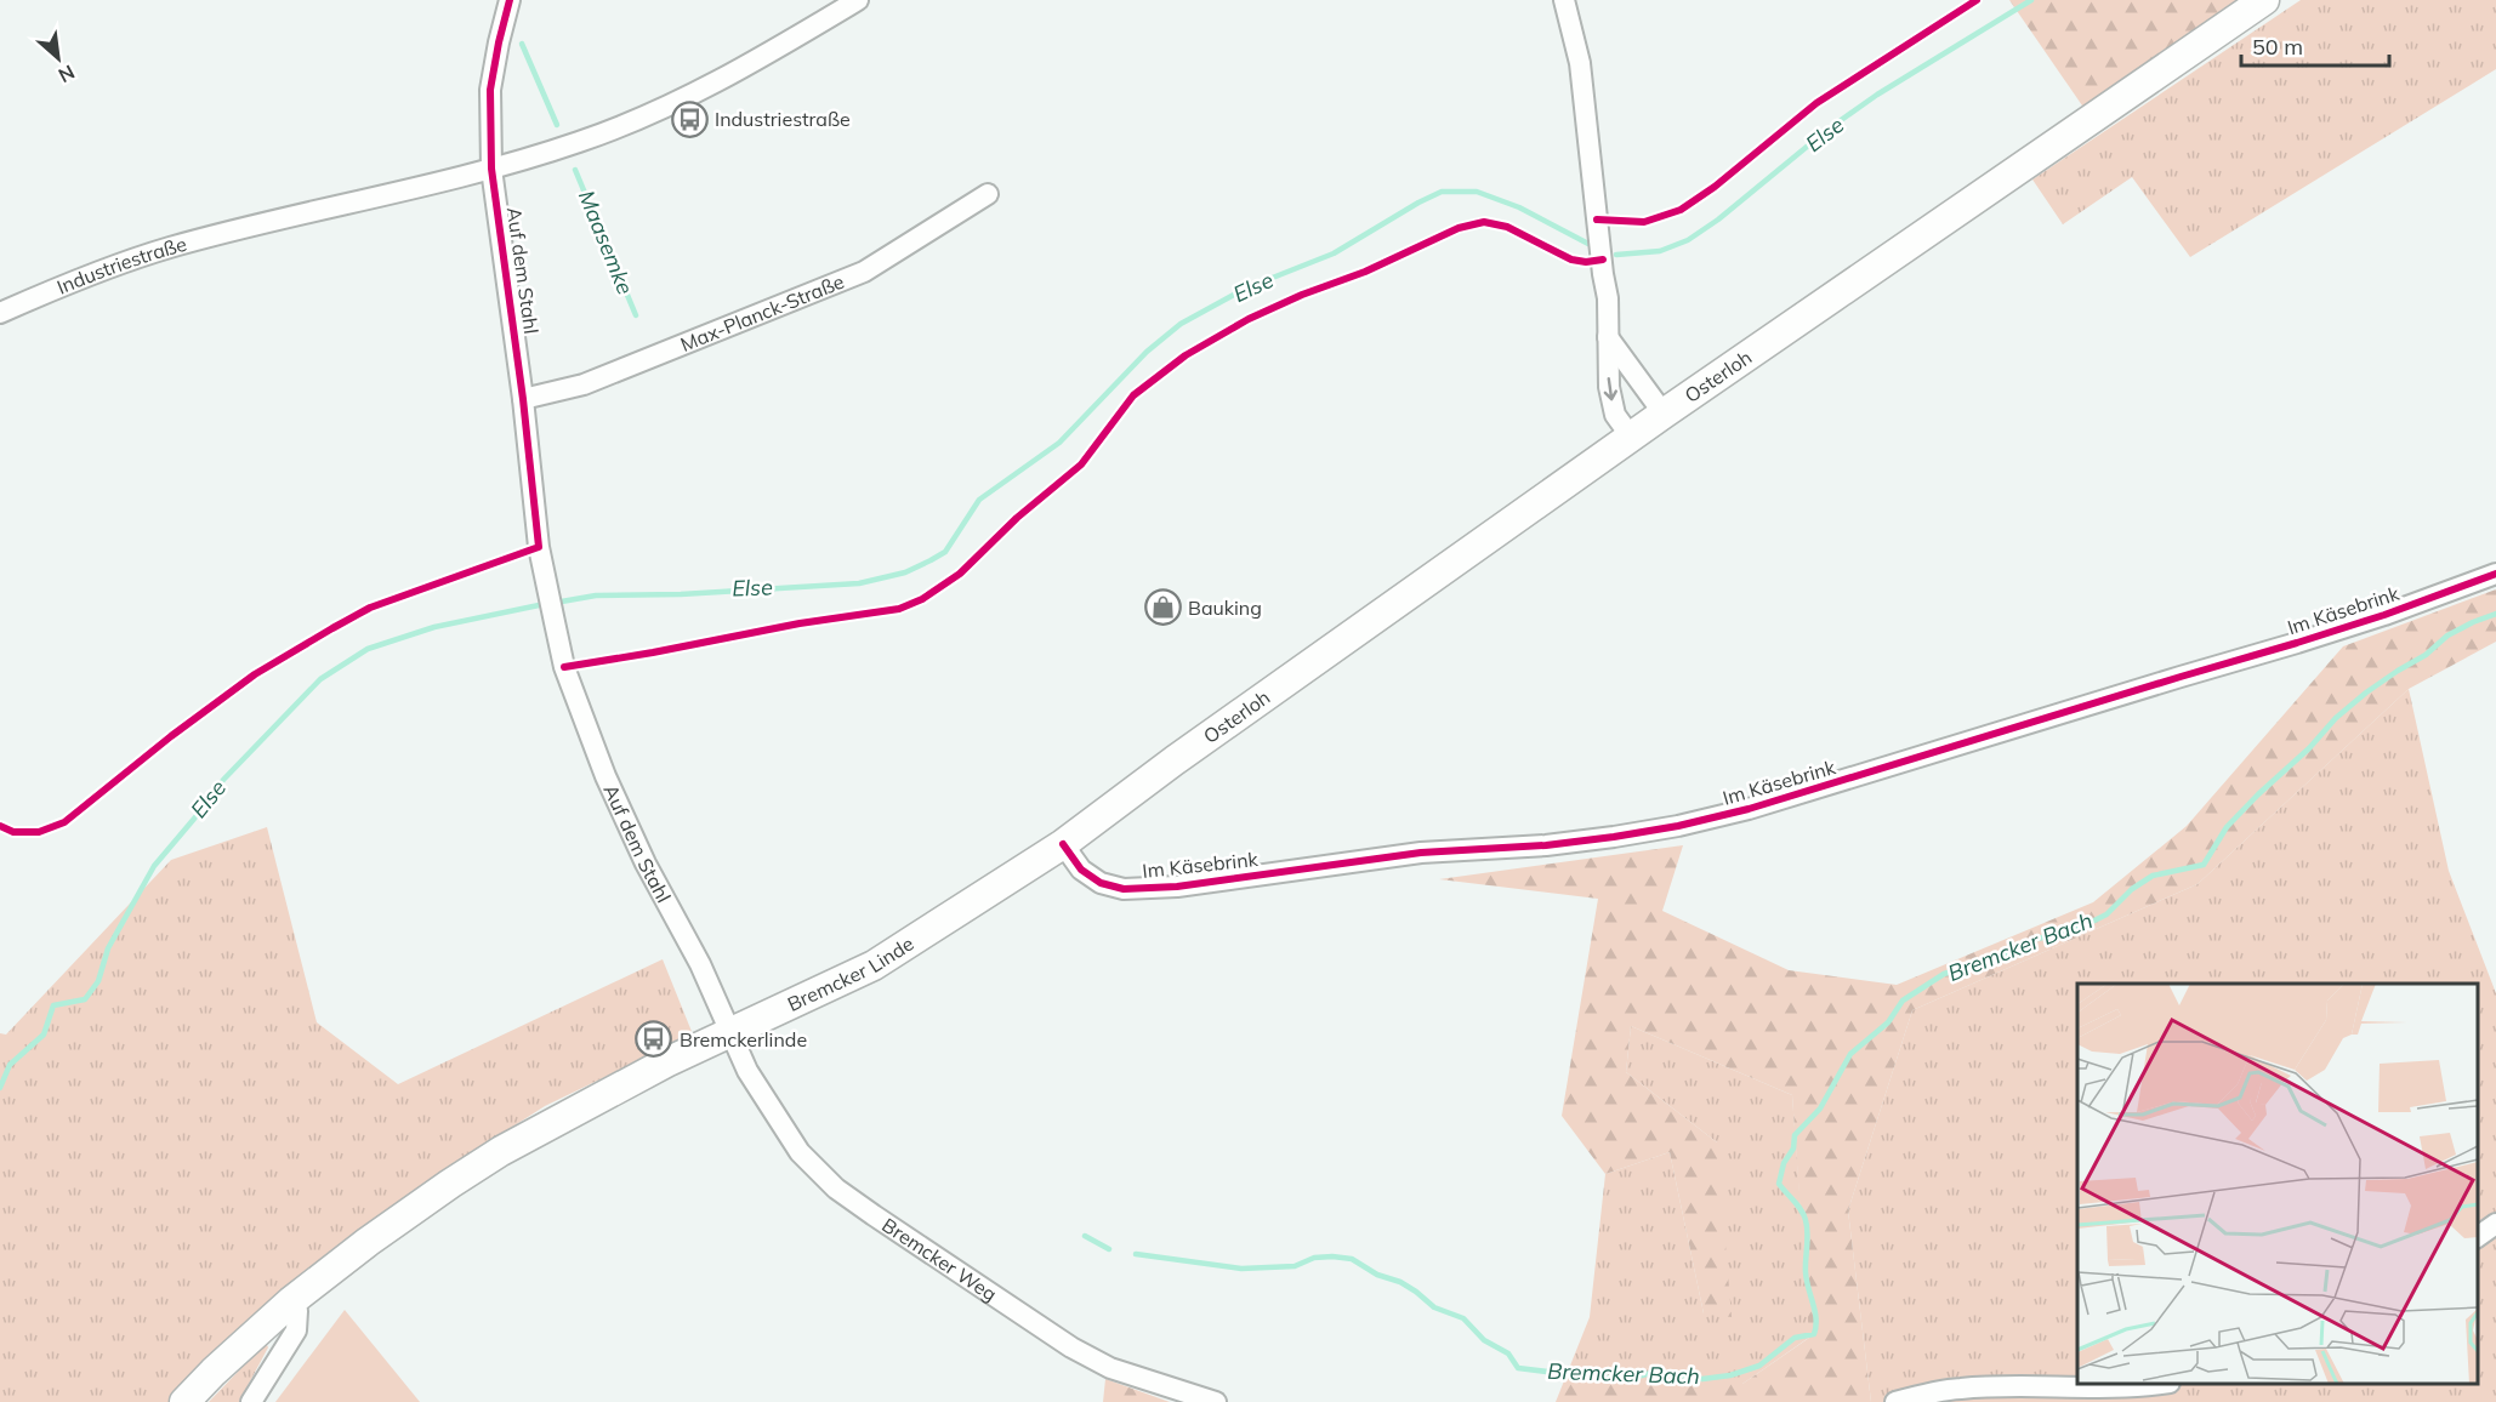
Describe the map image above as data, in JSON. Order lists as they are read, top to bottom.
{
  "streets": {
    "main road": ["Osterloh", "Bremcker Linde"],
    "street": [
      "Industriestraße",
      "Auf dem Stahl",
      "Max-Planck-Straße",
      "Im Käsebrink",
      "Bremcker Weg"
    ]
  },
  "crossings": [
    ["Industriestraße", "Auf dem Stahl"],
    ["Auf dem Stahl", "Max-Planck-Straße"],
    ["Auf dem Stahl", "Bremcker Linde"],
    ["Auf dem Stahl", "Bremcker Weg"],
    ["Osterloh", "Bremcker Linde"],
    ["Im Käsebrink", "Bremcker Linde"],
    ["Bremcker Linde", "Bremcker Weg"]
  ],
  "water": ["Else", "Maasemke", "Bremcker Bach"],
  "places": {
    "bus stop": ["Industriestraße", "Bremckerlinde"],
    "shop": ["Bauking"]
  },
  "scale_bar": "50 m",
  "north": "bottom right"
}
